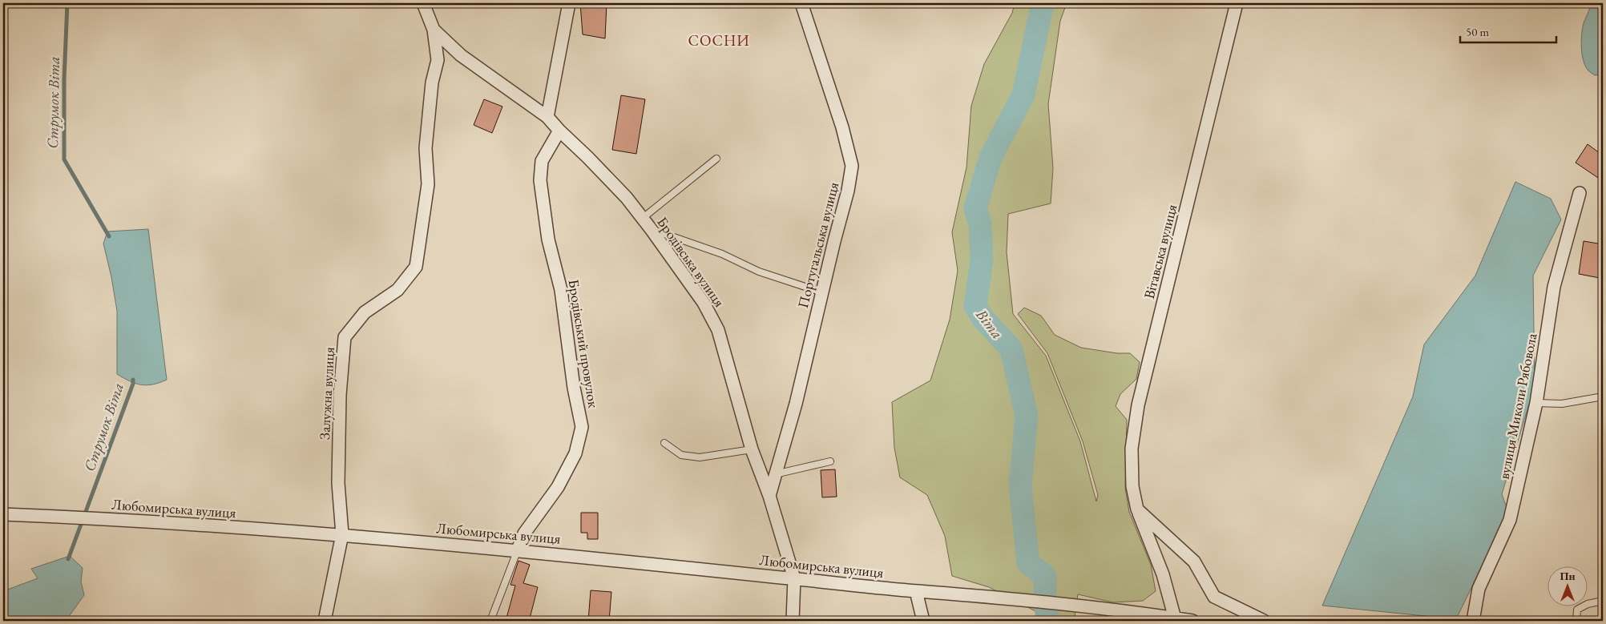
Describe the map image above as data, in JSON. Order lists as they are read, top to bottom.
{
  "streets": {
    "street": [
      "Португальська вулиця",
      "Вітавська вулиця",
      "Бродівська вулиця",
      "Бродівський провулок",
      "Залужна вулиця",
      "вулиця Миколи Рябовола",
      "Любомирська вулиця"
    ]
  },
  "crossings": [
    ["Португальська вулиця", "Бродівська вулиця"],
    ["Вітавська вулиця", "Любомирська вулиця"],
    ["Бродівська вулиця", "Бродівський провулок"],
    ["Бродівська вулиця", "Залужна вулиця"],
    ["Бродівська вулиця", "Любомирська вулиця"],
    ["Бродівський провулок", "Любомирська вулиця"],
    ["Залужна вулиця", "Любомирська вулиця"]
  ],
  "districts": ["СОСНИ"],
  "water": ["Струмок Віта", "Віта"],
  "scale_bar": "50 m",
  "north": "top"
}
